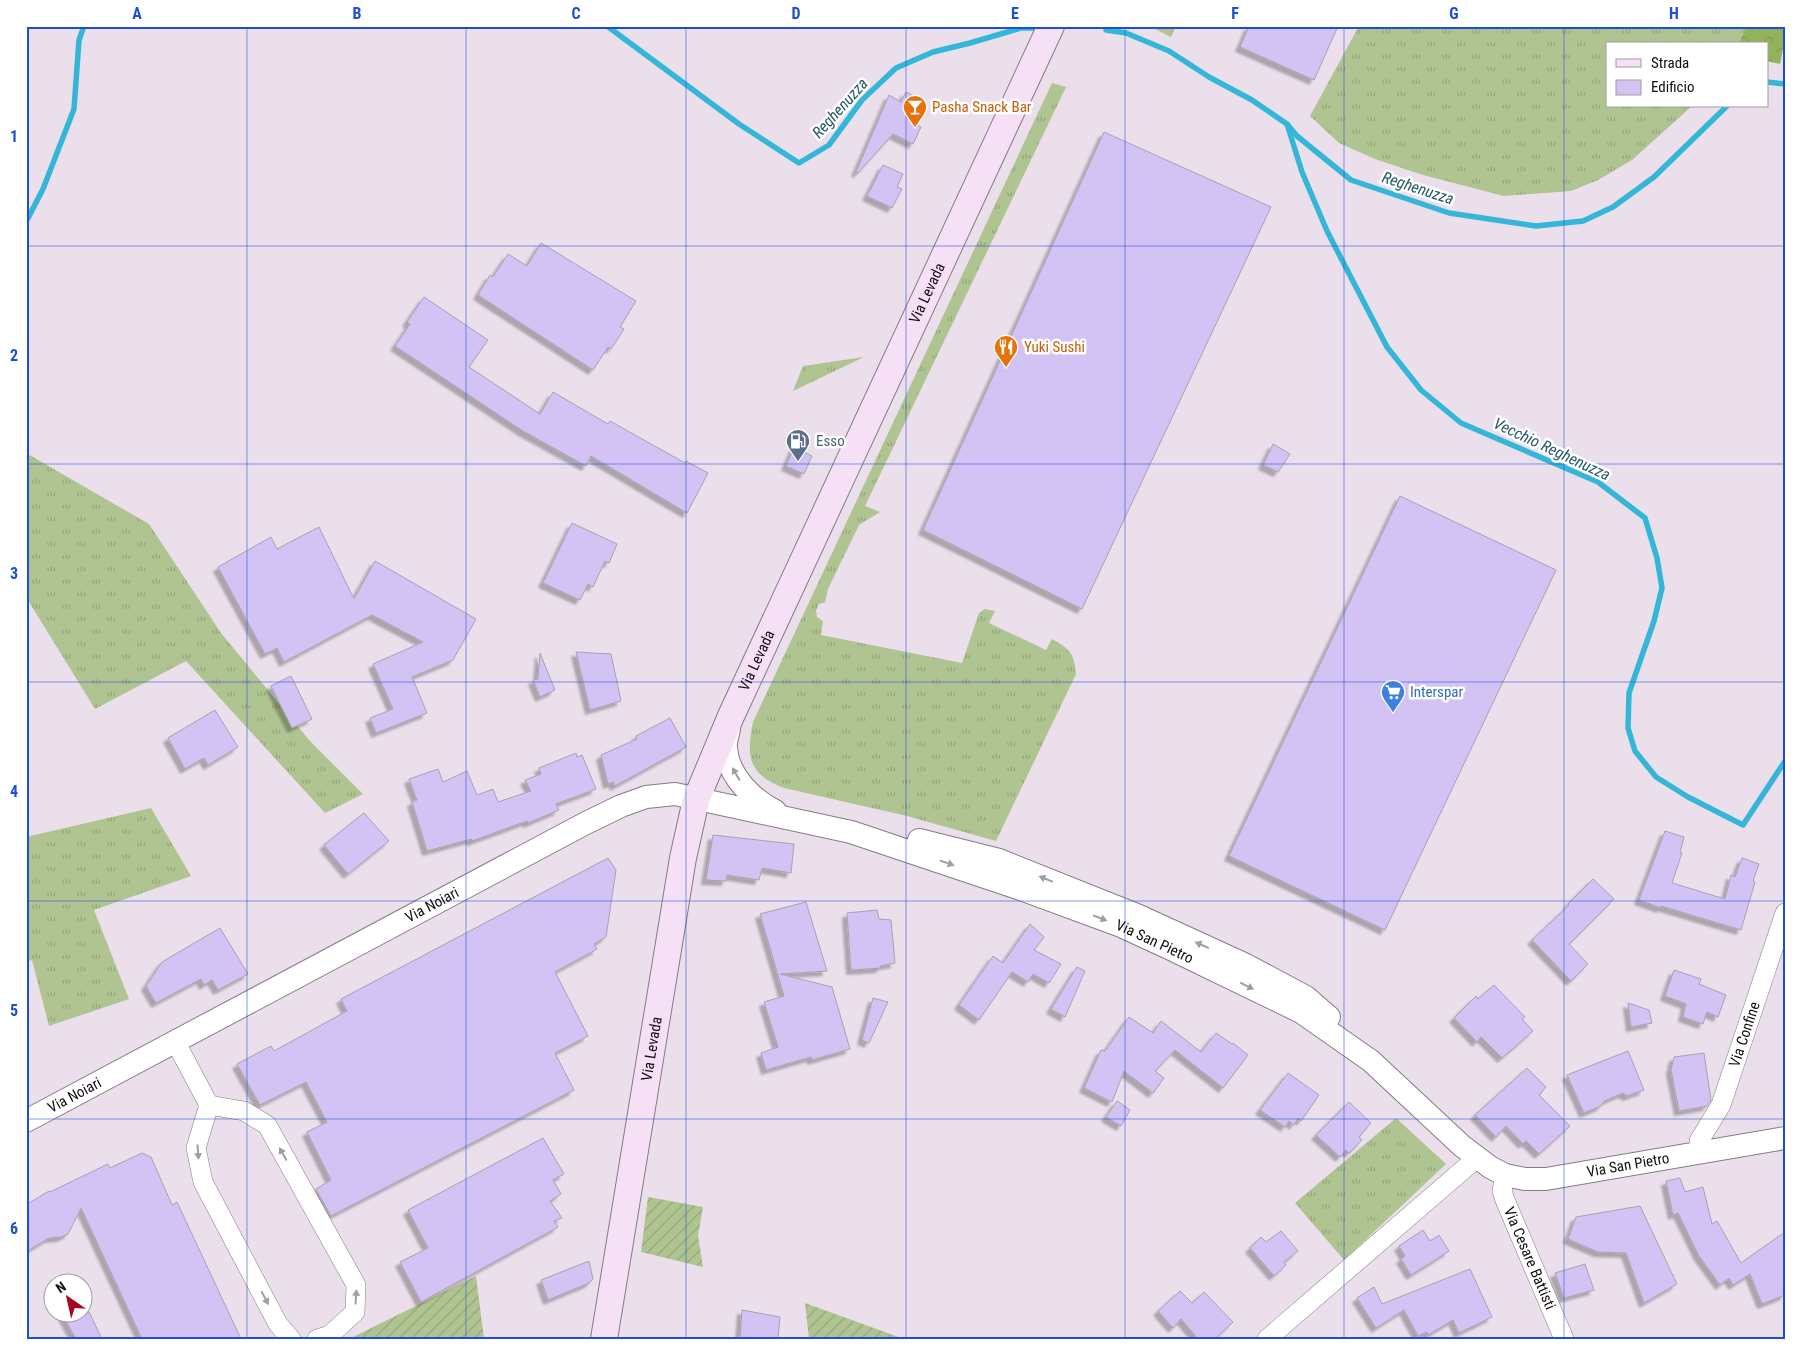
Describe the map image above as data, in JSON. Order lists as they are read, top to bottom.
{
  "streets": {
    "main road": ["Via Levada"],
    "street": [
      "Via Noiari",
      "Via San Pietro",
      "Via Confine",
      "Via Cesare Battisti"
    ]
  },
  "crossings": [
    ["Via Levada", "Via Noiari"],
    ["Via San Pietro", "Via Confine"],
    ["Via San Pietro", "Via Cesare Battisti"]
  ],
  "water": ["Reghenuzza", "Vecchio Reghenuzza"],
  "places": {
    "bar": ["Pasha Snack Bar"],
    "restaurant": ["Yuki Sushi"],
    "fuel station": ["Esso"],
    "supermarket": ["Interspar"]
  },
  "legend": ["Strada", "Edificio"],
  "north": "top left",
  "grid": {
    "columns": [
      "A",
      "B",
      "C",
      "D",
      "E",
      "F",
      "G",
      "H"
    ],
    "rows": [
      "1",
      "2",
      "3",
      "4",
      "5",
      "6"
    ]
  }
}
